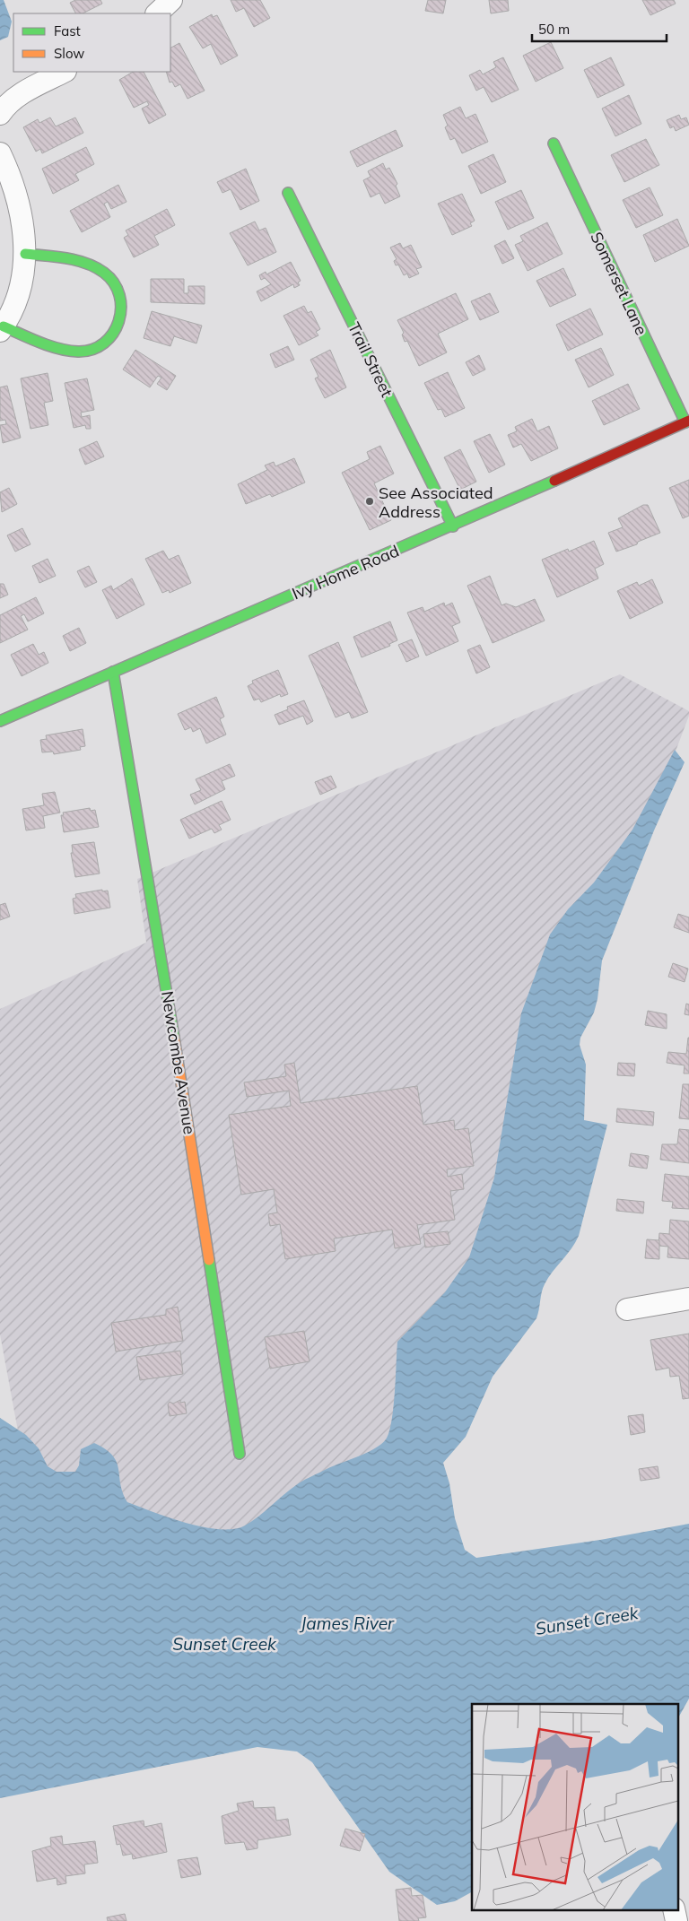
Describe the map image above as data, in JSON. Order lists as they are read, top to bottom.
{
  "streets": {
    "street": [
      "Somerset Lane",
      "Trail Street",
      "Ivy Home Road",
      "Newcombe Avenue"
    ]
  },
  "crossings": [
    ["Somerset Lane", "Ivy Home Road"],
    ["Trail Street", "Ivy Home Road"],
    ["Ivy Home Road", "Newcombe Avenue"]
  ],
  "water": ["Sunset Creek", "James River"],
  "places": ["See Associated Address"],
  "legend": ["Fast", "Slow"],
  "scale_bar": "50 m"
}
